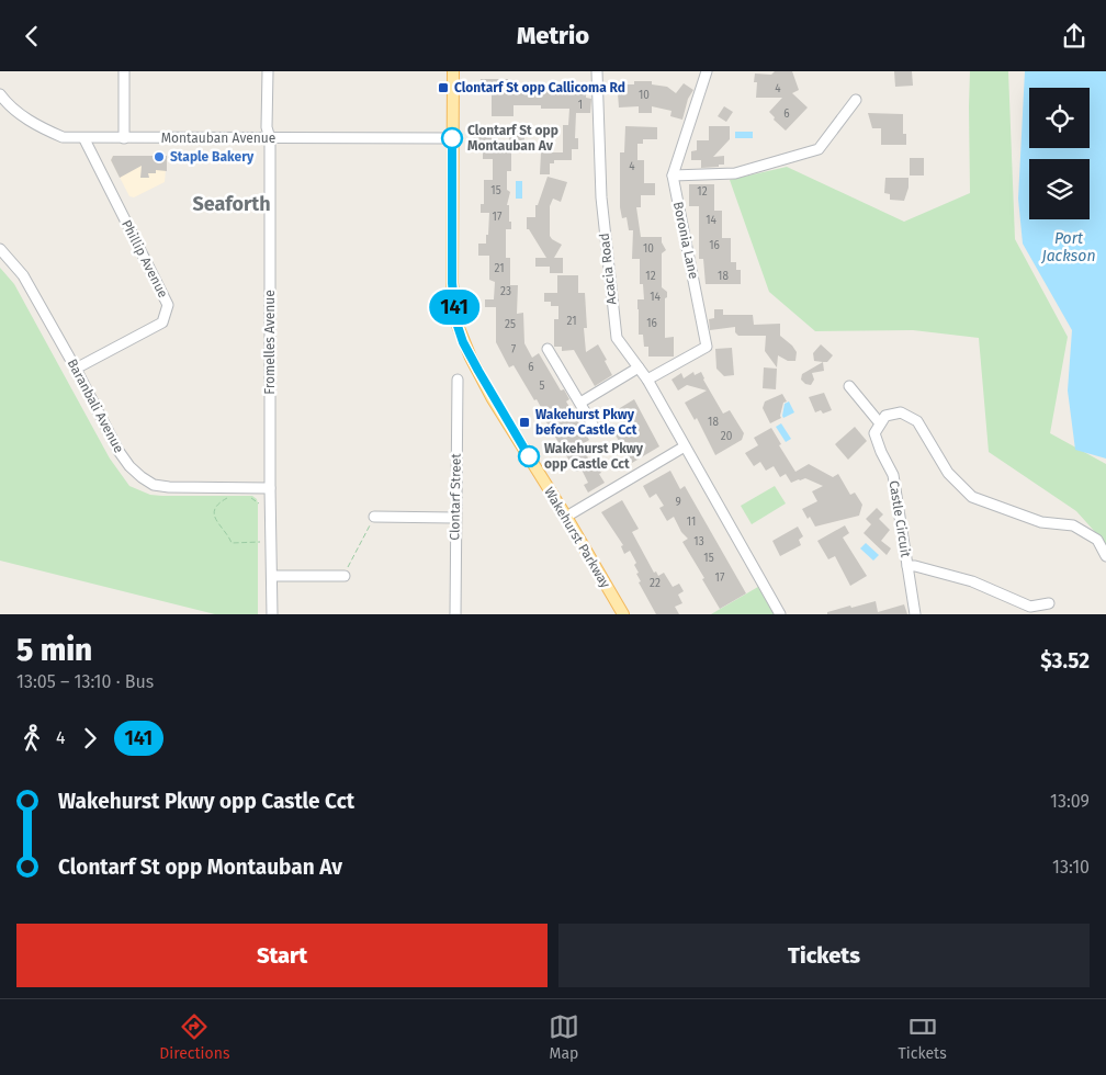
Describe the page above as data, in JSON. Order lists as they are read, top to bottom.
{
  "streets": {
    "main road": ["Wakehurst Parkway"],
    "street": [
      "Montauban Avenue",
      "Boronia Lane",
      "Phillip Avenue",
      "Acacia Road",
      "Fromelles Avenue",
      "Baranbali Avenue",
      "Clontarf Street",
      "Castle Circuit"
    ]
  },
  "crossings": [
    ["Montauban Avenue", "Phillip Avenue"],
    ["Montauban Avenue", "Fromelles Avenue"],
    ["Montauban Avenue", "Wakehurst Parkway"],
    ["Boronia Lane", "Acacia Road"],
    ["Phillip Avenue", "Baranbali Avenue"],
    ["Fromelles Avenue", "Baranbali Avenue"]
  ],
  "districts": ["Seaforth"],
  "water": ["Port Jackson"],
  "places": {
    "transit": ["Clontarf St opp Callicoma Rd", "Wakehurst Pkwy before Castle Cct"],
    "other": ["Clontarf St opp Montauban Av", "Staple Bakery", "Wakehurst Pkwy opp Castle Cct"]
  },
  "lines": ["bus line 141"],
  "house_numbers": [
    "4",
    "10",
    "1",
    "6",
    "4",
    "15",
    "12",
    "17",
    "14",
    "16",
    "10",
    "21",
    "12",
    "18",
    "23",
    "14",
    "21",
    "16",
    "25",
    "7",
    "6",
    "5",
    "18",
    "20",
    "9",
    "11",
    "13",
    "15",
    "17",
    "22"
  ],
  "page": {
    "header": "Metrio",
    "on_map": "141",
    "heading": ["5 min", "13:05 – 13:10 · Bus", "$3.52"],
    "legs": ["4", "141"],
    "list": [
      {
        "name": "Wakehurst Pkwy opp Castle Cct",
        "value": "13:09"
      },
      {
        "name": "Clontarf St opp Montauban Av",
        "value": "13:10"
      }
    ],
    "buttons": ["Start", "Tickets"],
    "tabs": ["Directions", "Map", "Tickets"]
  }
}
